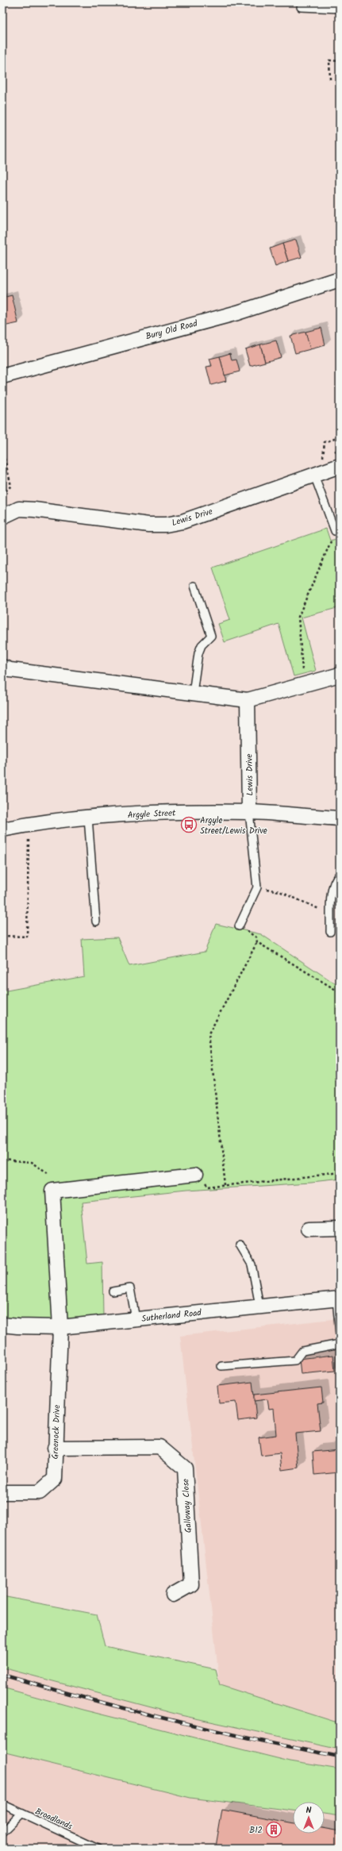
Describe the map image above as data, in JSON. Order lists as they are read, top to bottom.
{
  "streets": {
    "street": [
      "Bury Old Road",
      "Lewis Drive",
      "Argyle Street",
      "Sutherland Road",
      "Greenock Drive",
      "Galloway Close"
    ],
    "lane": ["Broadlands"]
  },
  "crossings": [
    ["Lewis Drive", "Argyle Street"],
    ["Sutherland Road", "Greenock Drive"],
    ["Greenock Drive", "Galloway Close"]
  ],
  "places": {
    "bus stop": ["Argyle Street/Lewis Drive"],
    "building": ["B12"]
  },
  "north": "top"
}
